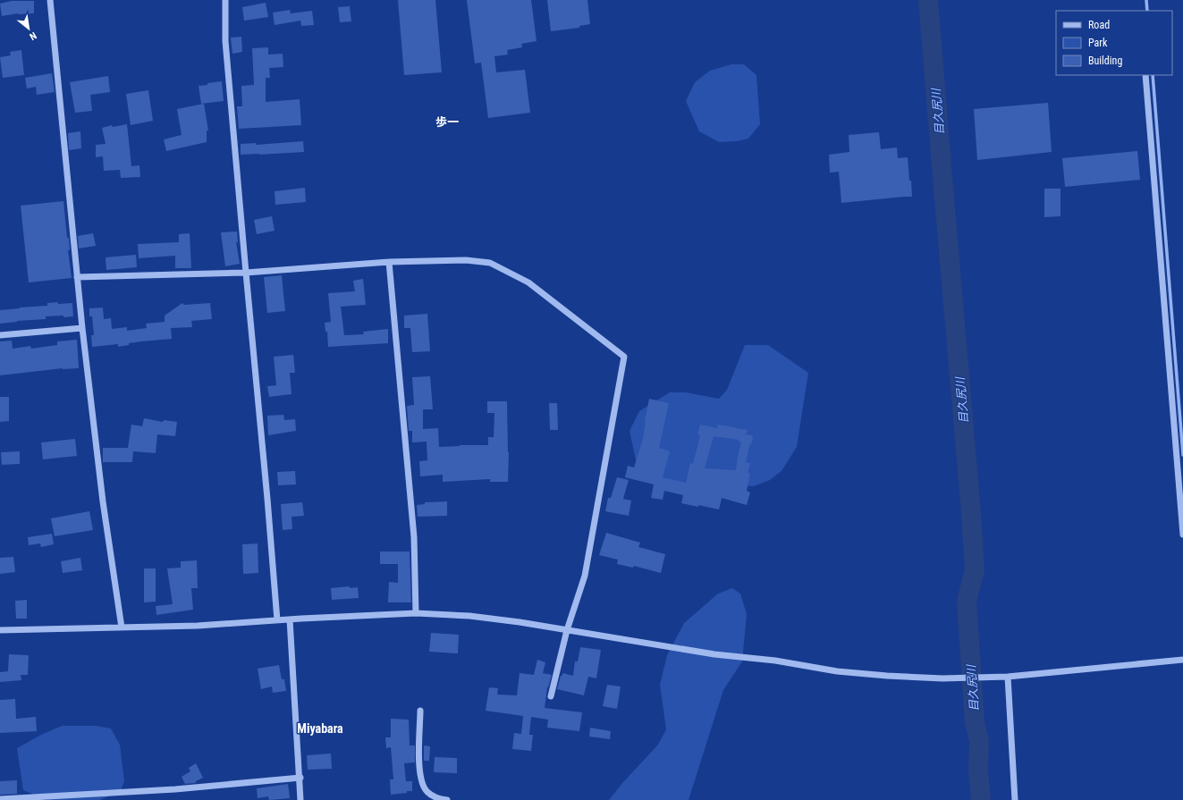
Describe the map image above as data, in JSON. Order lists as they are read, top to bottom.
{
  "districts": ["歩一", "Miyabara"],
  "water": ["目久尻川"],
  "legend": ["Road", "Park", "Building"],
  "north": "bottom right"
}
